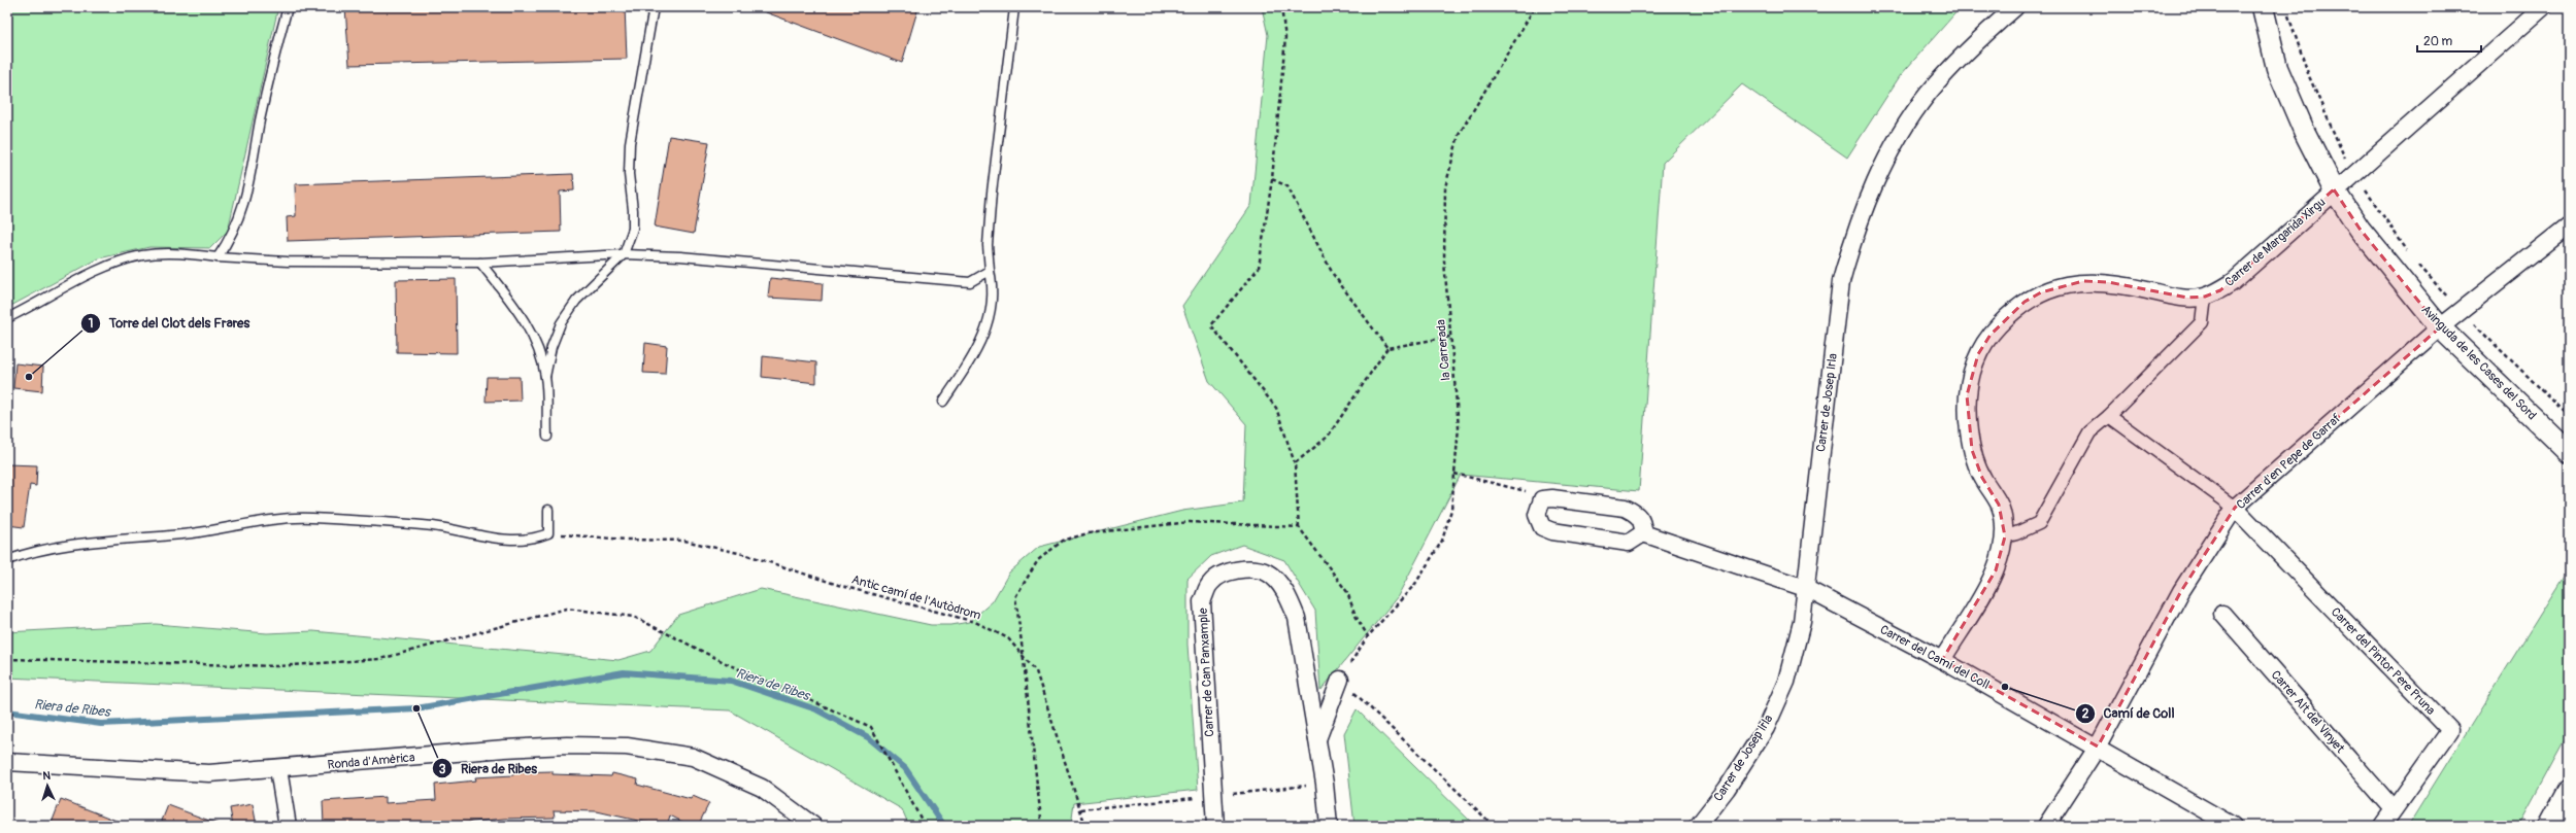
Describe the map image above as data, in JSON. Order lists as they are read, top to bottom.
{
  "streets": {
    "street": [
      "Carrer de Margarida Xirgu",
      "Avinguda de les Cases del Sord",
      "Carrer de Josep Irla",
      "Carrer d'en Pepe de Garraf",
      "Carrer del Camí del Coll",
      "Carrer del Pintor Pere Pruna",
      "Carrer de Can Panxample",
      "Carrer Alt del Vinyet",
      "Ronda d'Amèrica"
    ],
    "path": ["la Carrerada", "Antic camí de l'Autòdrom"]
  },
  "crossings": [
    ["Carrer de Margarida Xirgu", "Avinguda de les Cases del Sord"],
    ["Carrer de Margarida Xirgu", "Carrer del Camí del Coll"],
    ["Avinguda de les Cases del Sord", "Carrer d'en Pepe de Garraf"],
    ["Carrer de Josep Irla", "Carrer del Camí del Coll"],
    ["Carrer d'en Pepe de Garraf", "Carrer del Camí del Coll"],
    ["Carrer d'en Pepe de Garraf", "Carrer del Pintor Pere Pruna"],
    ["Carrer del Pintor Pere Pruna", "Carrer Alt del Vinyet"]
  ],
  "water": ["Riera de Ribes"],
  "places": ["Torre del Clot dels Frares", "Camí de Coll", "Riera de Ribes"],
  "scale_bar": "20 m",
  "north": "top"
}
